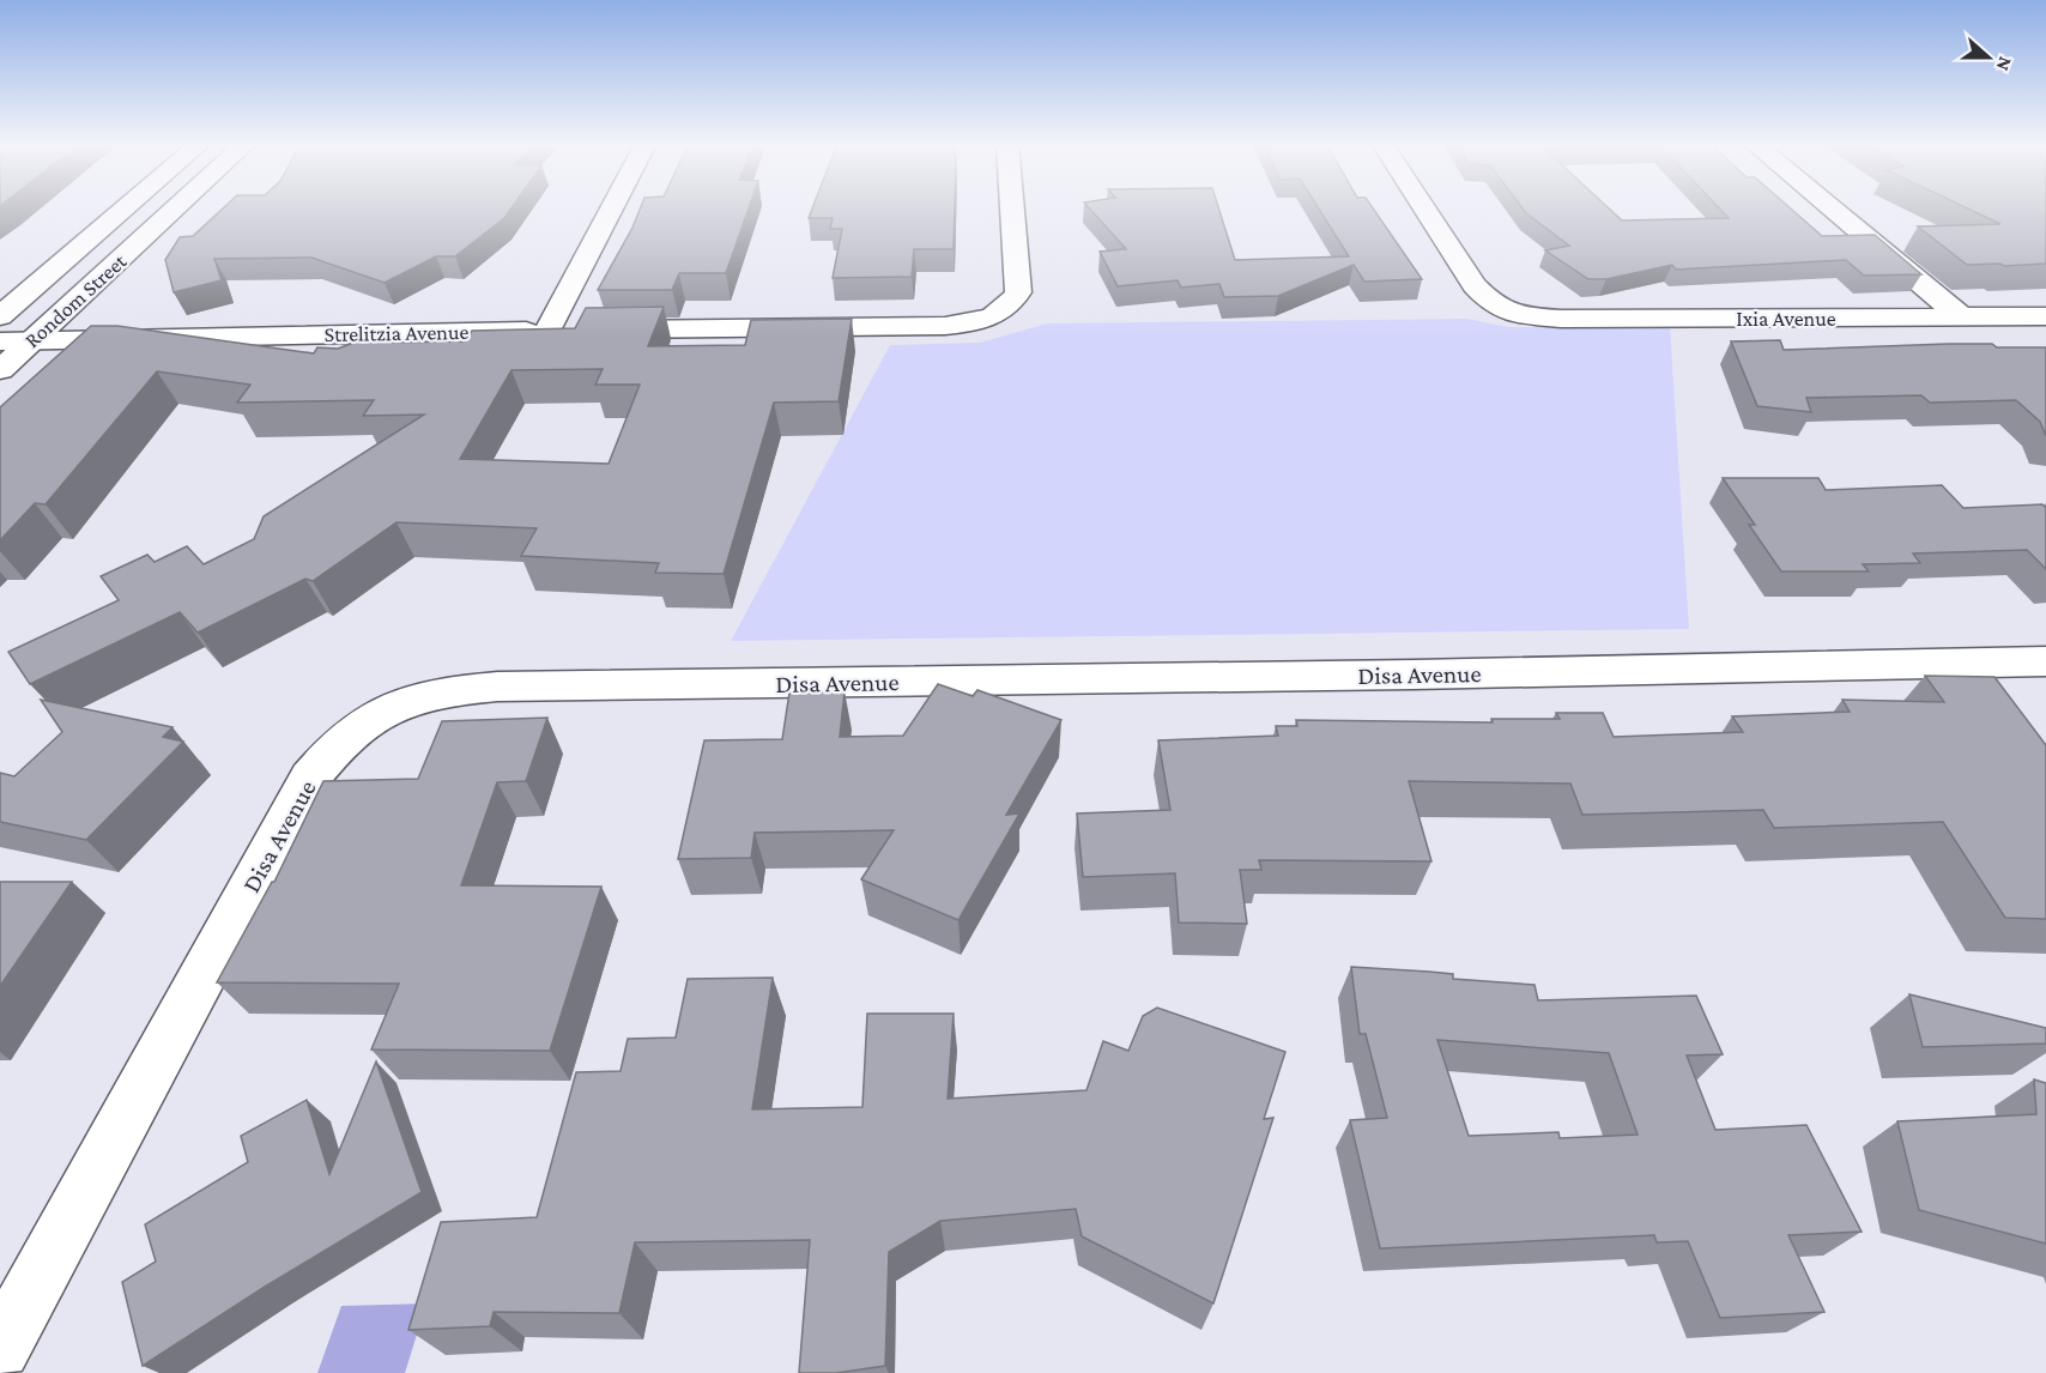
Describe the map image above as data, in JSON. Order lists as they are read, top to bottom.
{
  "streets": {
    "street": [
      "Rondom Street",
      "Ixia Avenue",
      "Strelitzia Avenue",
      "Disa Avenue"
    ]
  },
  "crossings": [
    ["Rondom Street", "Strelitzia Avenue"]
  ],
  "north": "right"
}
